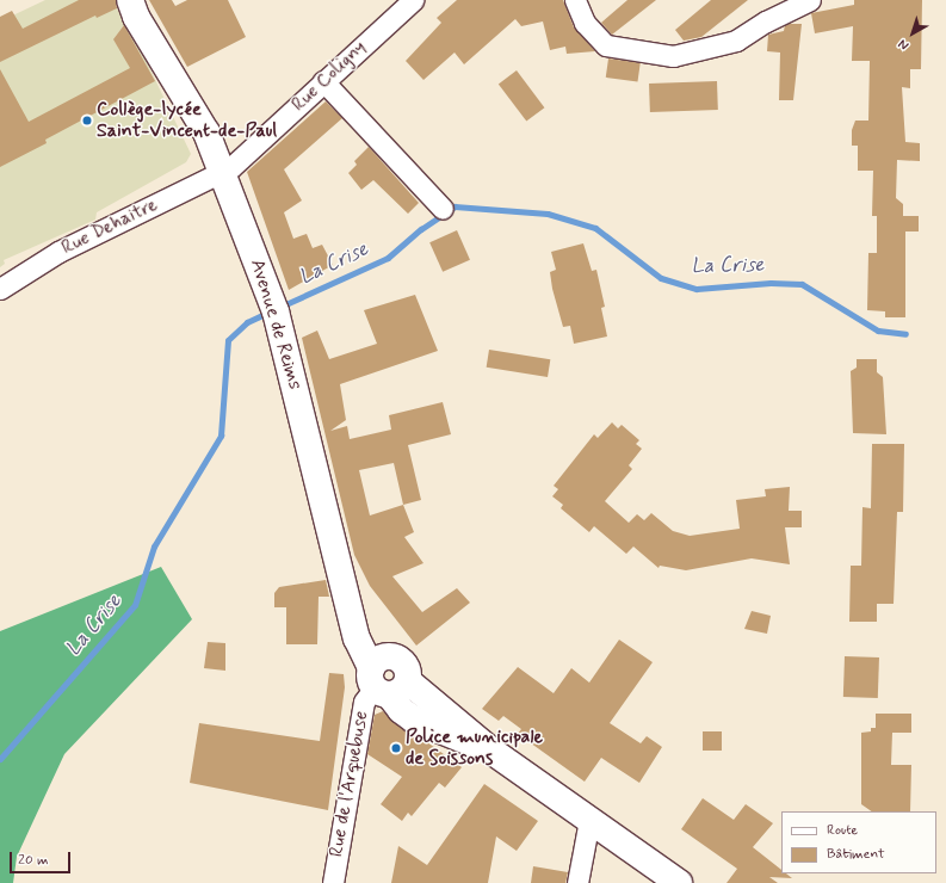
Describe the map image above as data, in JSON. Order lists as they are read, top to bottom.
{
  "streets": {
    "main road": ["Avenue de Reims"],
    "street": ["Rue Coligny", "Rue Dehaitre", "Rue de l'Arquebuse"]
  },
  "crossings": [
    ["Rue Coligny", "Rue Dehaitre"],
    ["Rue Coligny", "Avenue de Reims"],
    ["Rue Dehaitre", "Avenue de Reims"],
    ["Avenue de Reims", "Rue de l'Arquebuse"]
  ],
  "water": ["La Crise"],
  "places": ["Collège-lycée Saint-Vincent-de-Paul", "Police municipale de Soissons"],
  "legend": ["Route", "Bâtiment"],
  "scale_bar": "20 m",
  "north": "bottom left"
}
